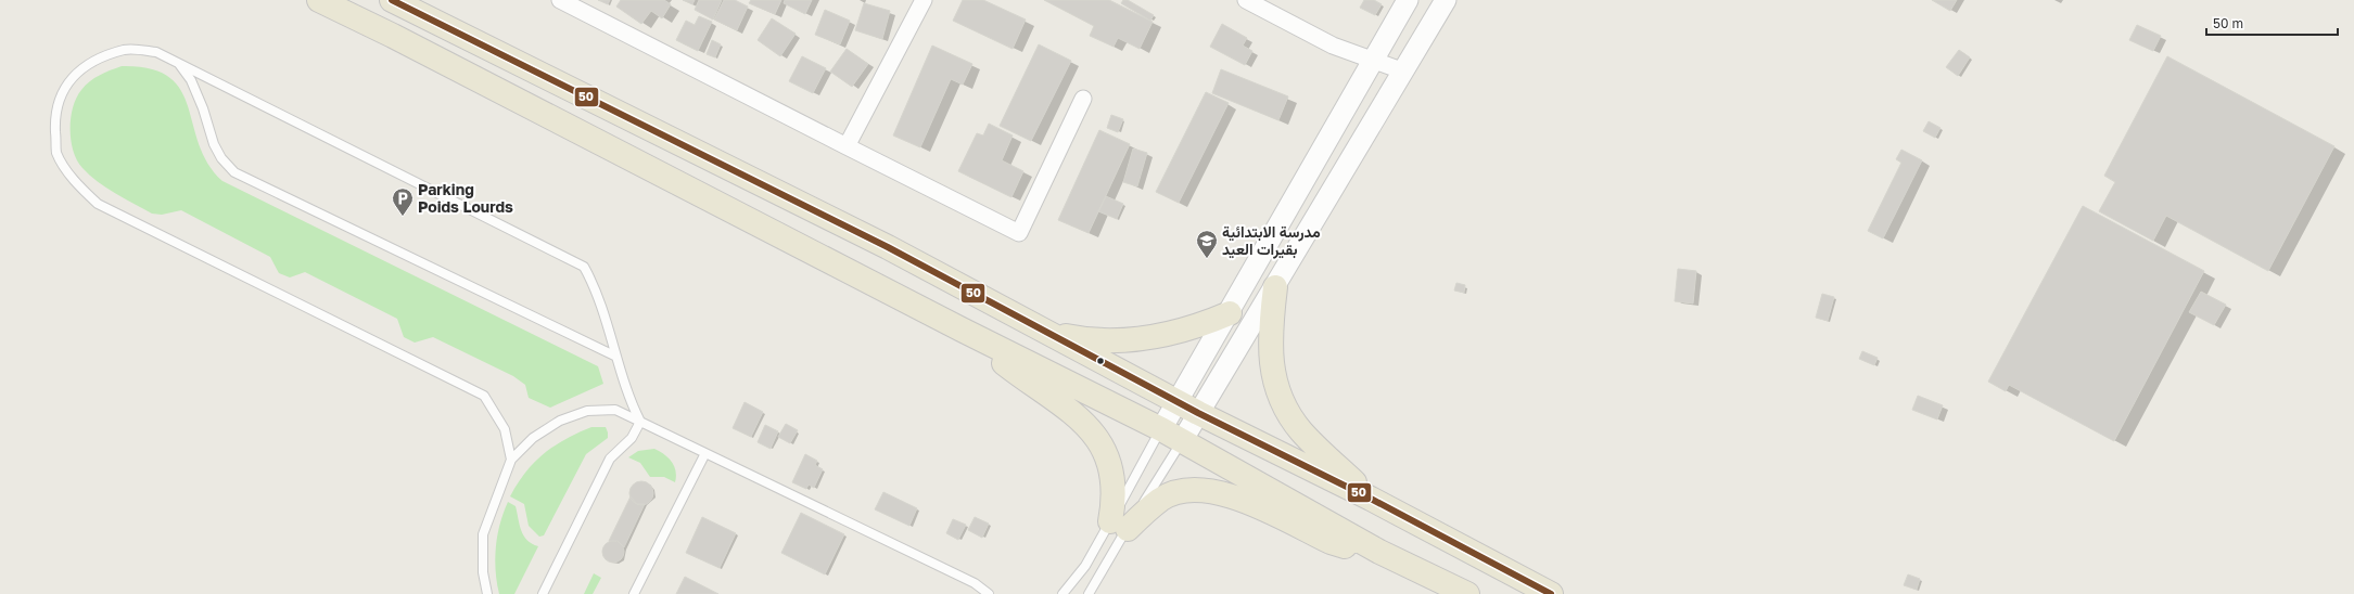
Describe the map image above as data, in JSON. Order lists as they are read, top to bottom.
{
  "places": {
    "parking": ["Parking Poids Lourds"],
    "school or university": ["مدرسة الابتدائية بقيرات العيد"]
  },
  "lines": ["transit line 50"],
  "scale_bar": "50 m"
}
